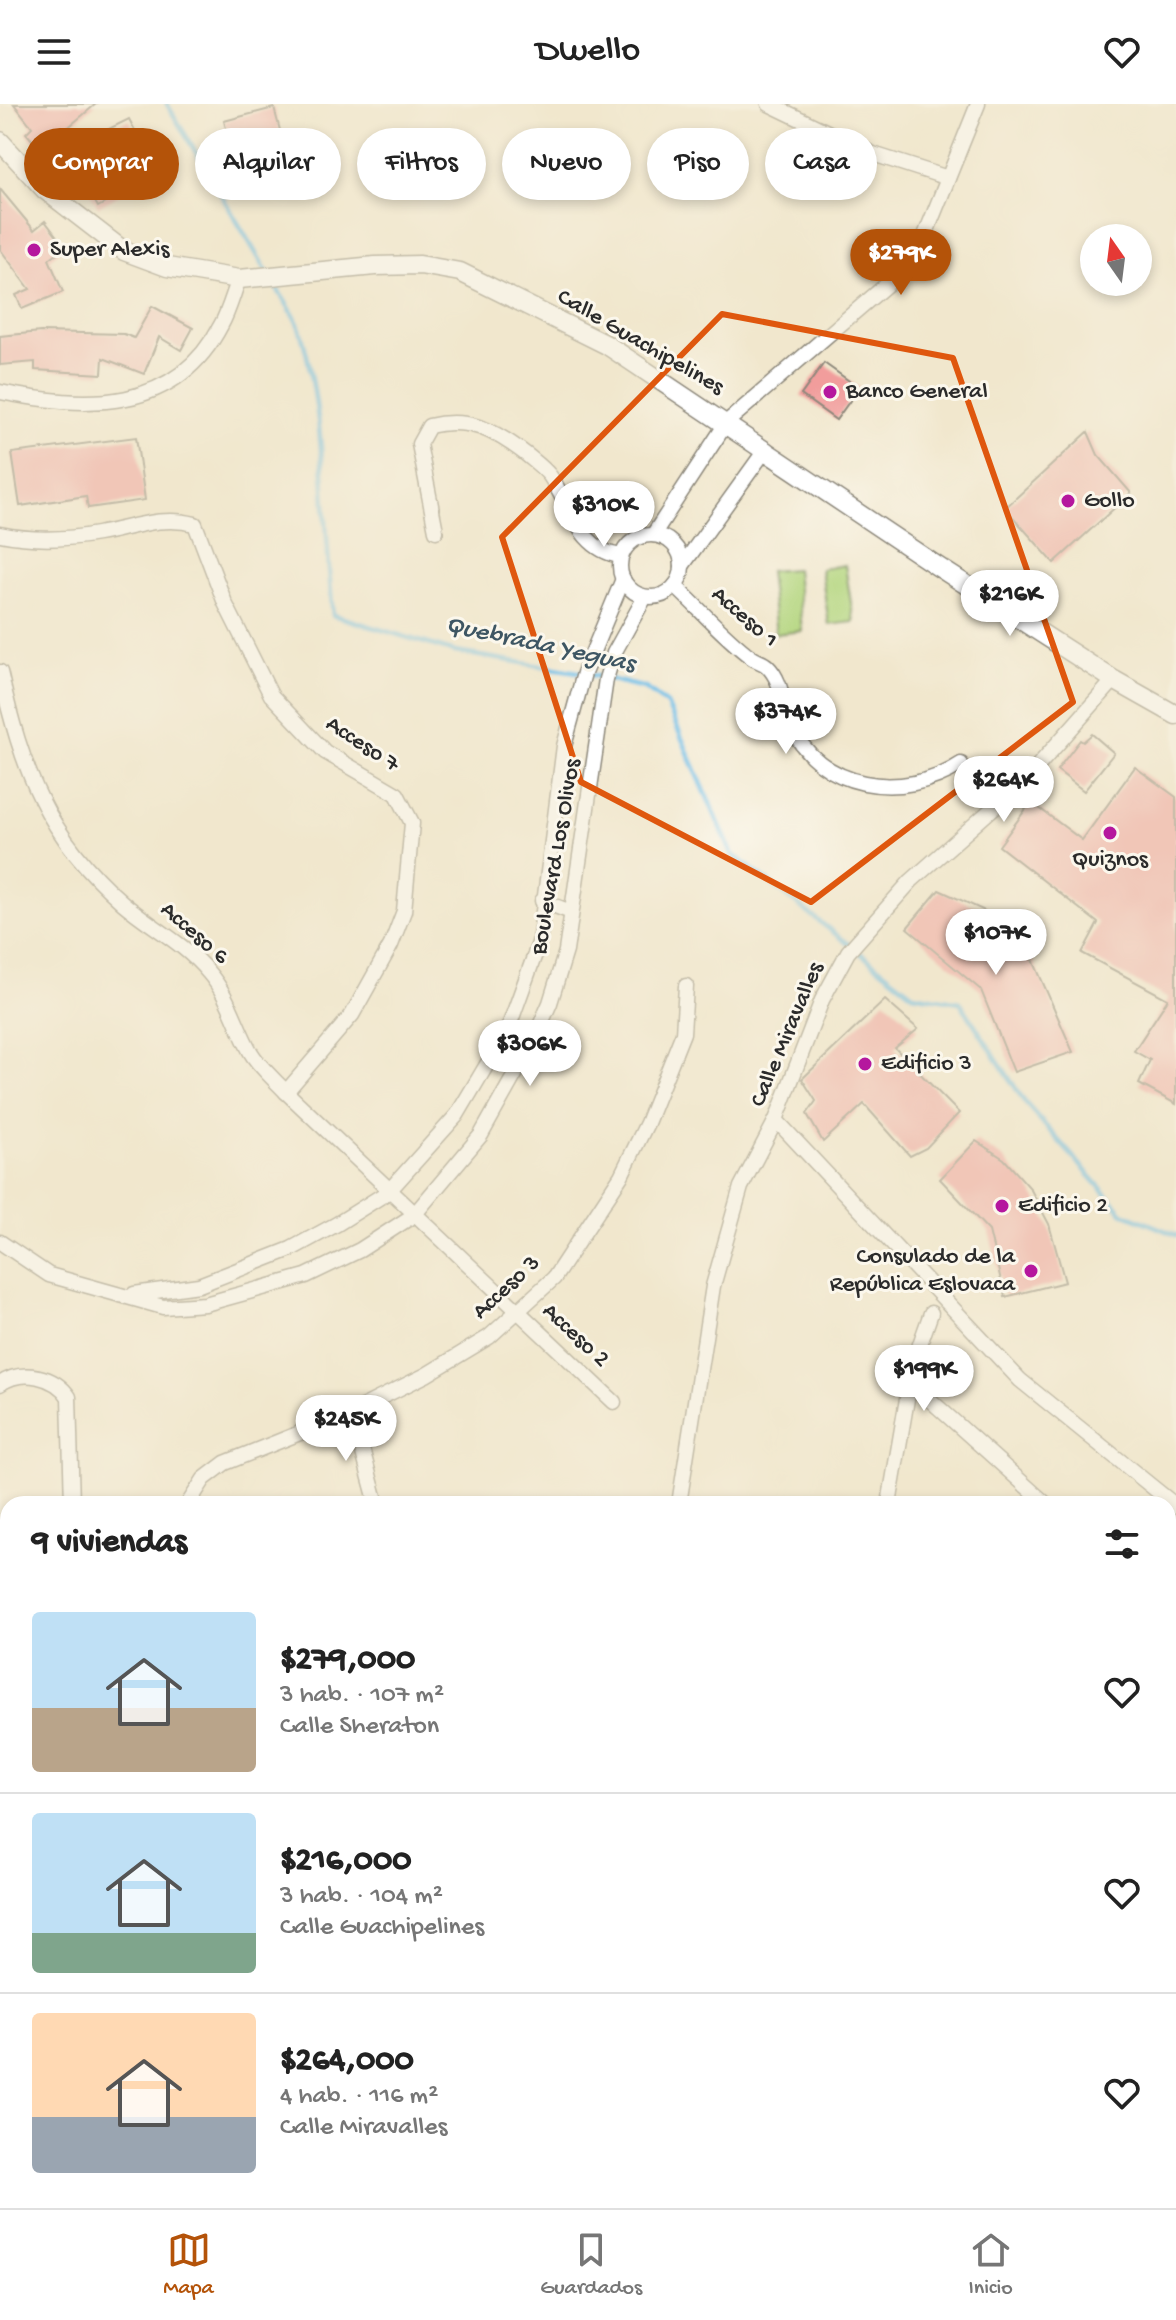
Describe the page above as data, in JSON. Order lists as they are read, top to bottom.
{
  "streets": {
    "street": [
      "Calle Guachipelines",
      "Acceso 1",
      "Acceso 7",
      "Boulevard Los Olivos",
      "Acceso 6",
      "Calle Miravalles",
      "Acceso 3",
      "Acceso 2"
    ]
  },
  "crossings": [
    ["Calle Guachipelines", "Calle Miravalles"],
    ["Acceso 1", "Boulevard Los Olivos"],
    ["Acceso 7", "Acceso 6"],
    ["Boulevard Los Olivos", "Acceso 6"],
    ["Boulevard Los Olivos", "Acceso 2"],
    ["Acceso 6", "Acceso 2"],
    ["Acceso 3", "Acceso 2"]
  ],
  "water": ["Quebrada Yeguas"],
  "places": [
    "Super Alexis",
    "Banco General",
    "Gollo",
    "Quiznos",
    "Edificio 3",
    "Edificio 2",
    "Consulado de la República Eslovaca"
  ],
  "north": "top",
  "page": {
    "header": "Dwello",
    "chip": [
      "Comprar",
      "Alquilar",
      "Filtros",
      "Nuevo",
      "Piso",
      "Casa"
    ],
    "price": [
      "$279K",
      "$310K",
      "$216K",
      "$374K",
      "$264K",
      "$107K",
      "$306K",
      "$199K",
      "$245K"
    ],
    "heading": "9 viviendas",
    "list": [
      {
        "name": "$279,000",
        "note": "3 hab. · 107 m² · Calle Sheraton"
      },
      {
        "name": "$216,000",
        "note": "3 hab. · 104 m² · Calle Guachipelines"
      },
      {
        "name": "$264,000",
        "note": "4 hab. · 116 m² · Calle Miravalles"
      }
    ],
    "tabs": ["Mapa", "Guardados", "Inicio"]
  }
}
